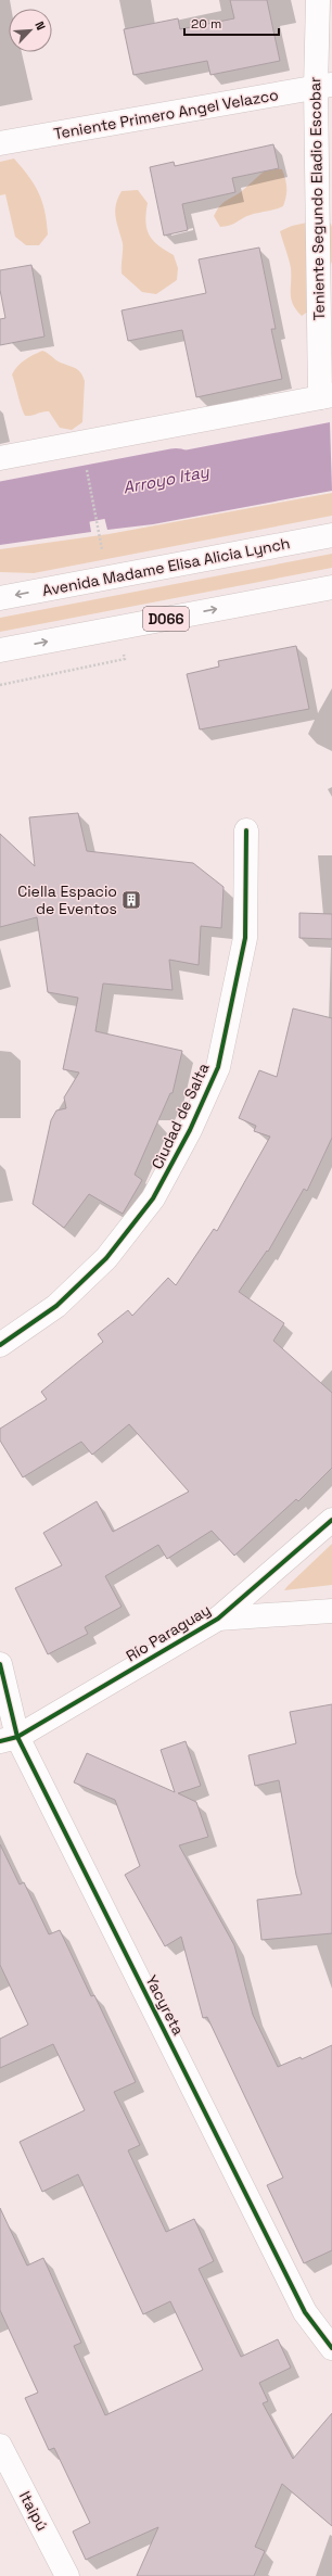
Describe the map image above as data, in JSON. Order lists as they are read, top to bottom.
{
  "streets": {
    "main road": [
      "Teniente Primero Angel Velazco",
      "Teniente Segundo Eladio Escobar",
      "Avenida Madame Elisa Alicia Lynch",
      "D066",
      "Ciudad de Salta",
      "Río Paraguay",
      "Yacyreta",
      "Itaipú"
    ]
  },
  "crossings": [
    ["Teniente Primero Angel Velazco", "Teniente Segundo Eladio Escobar"],
    ["Río Paraguay", "Yacyreta"]
  ],
  "water": ["Arroyo Itay"],
  "places": {
    "building": ["Ciella Espacio de Eventos"]
  },
  "scale_bar": "20 m",
  "north": "top right"
}
